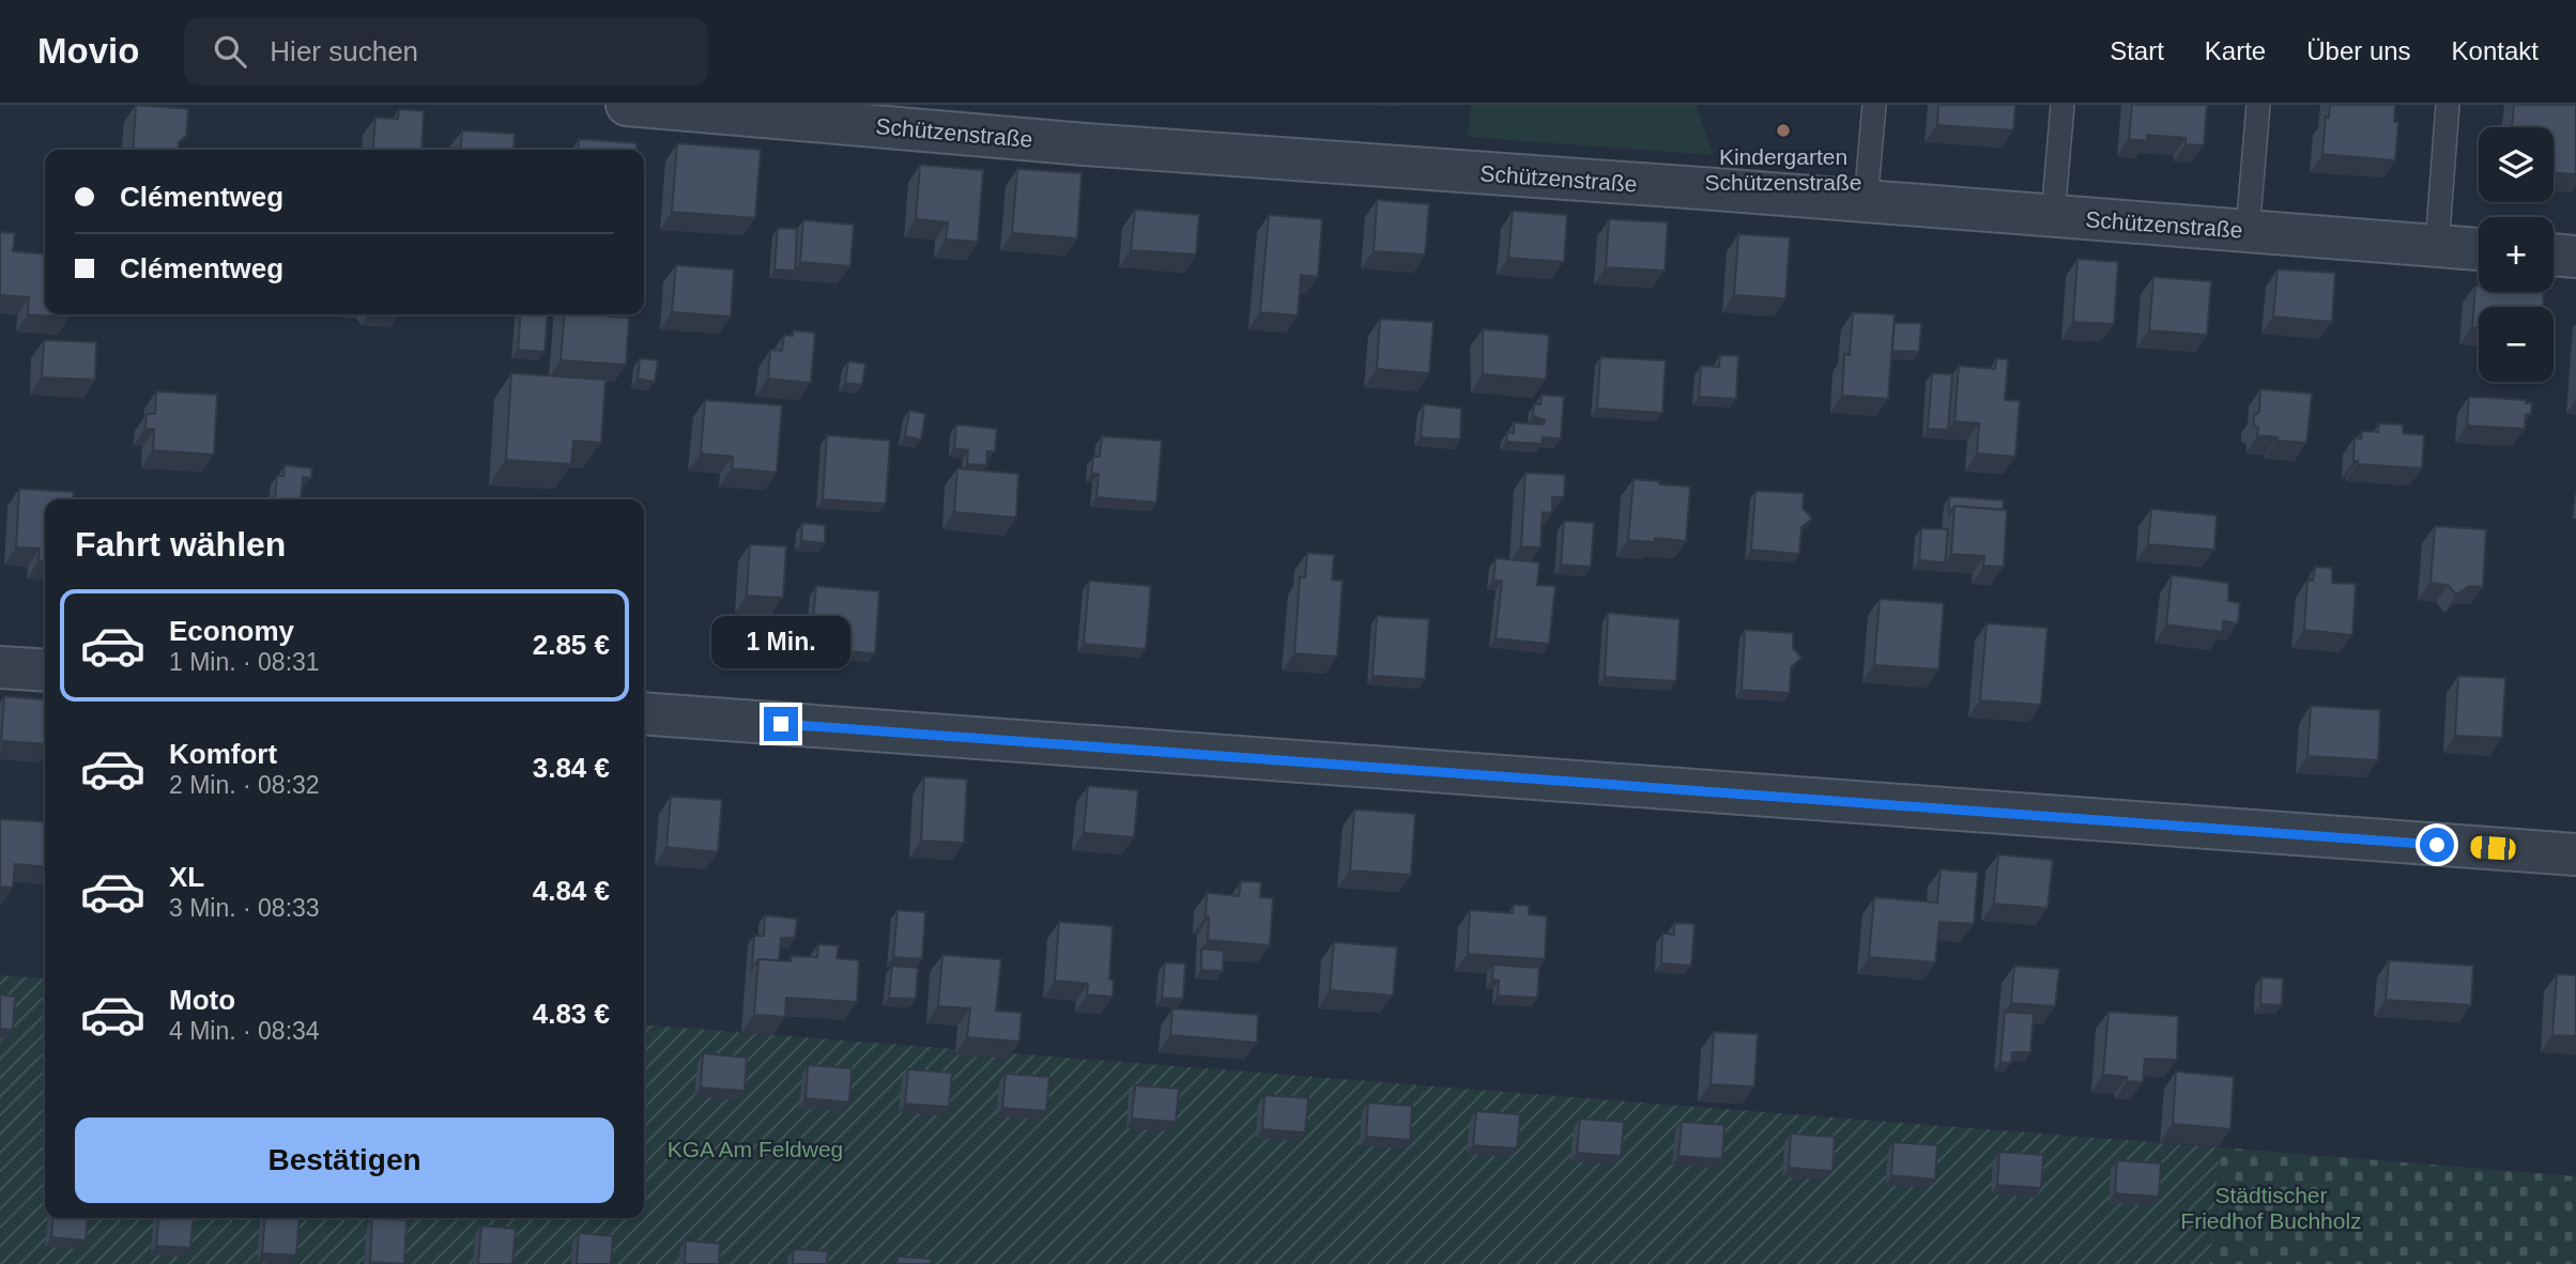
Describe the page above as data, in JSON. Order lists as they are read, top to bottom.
{
  "streets": {
    "street": ["Schützenstraße"]
  },
  "parks": ["KGA Am Feldweg", "Städtischer Friedhof Buchholz"],
  "places": ["Kindergarten Schützenstraße"],
  "page": {
    "header": "Movio",
    "search": "Hier suchen",
    "nav": [
      "Start",
      "Karte",
      "Über uns",
      "Kontakt"
    ],
    "map_buttons": ["+", "−"],
    "banner": ["Clémentweg", "Clémentweg"],
    "heading": "Fahrt wählen",
    "list": [
      {
        "name": "Economy",
        "note": "1 Min. · 08:31",
        "value": "2.85 €"
      },
      {
        "name": "Komfort",
        "note": "2 Min. · 08:32",
        "value": "3.84 €"
      },
      {
        "name": "XL",
        "note": "3 Min. · 08:33",
        "value": "4.84 €"
      },
      {
        "name": "Moto",
        "note": "4 Min. · 08:34",
        "value": "4.83 €"
      }
    ],
    "bubble": "1 Min.",
    "buttons": "Bestätigen"
  }
}
